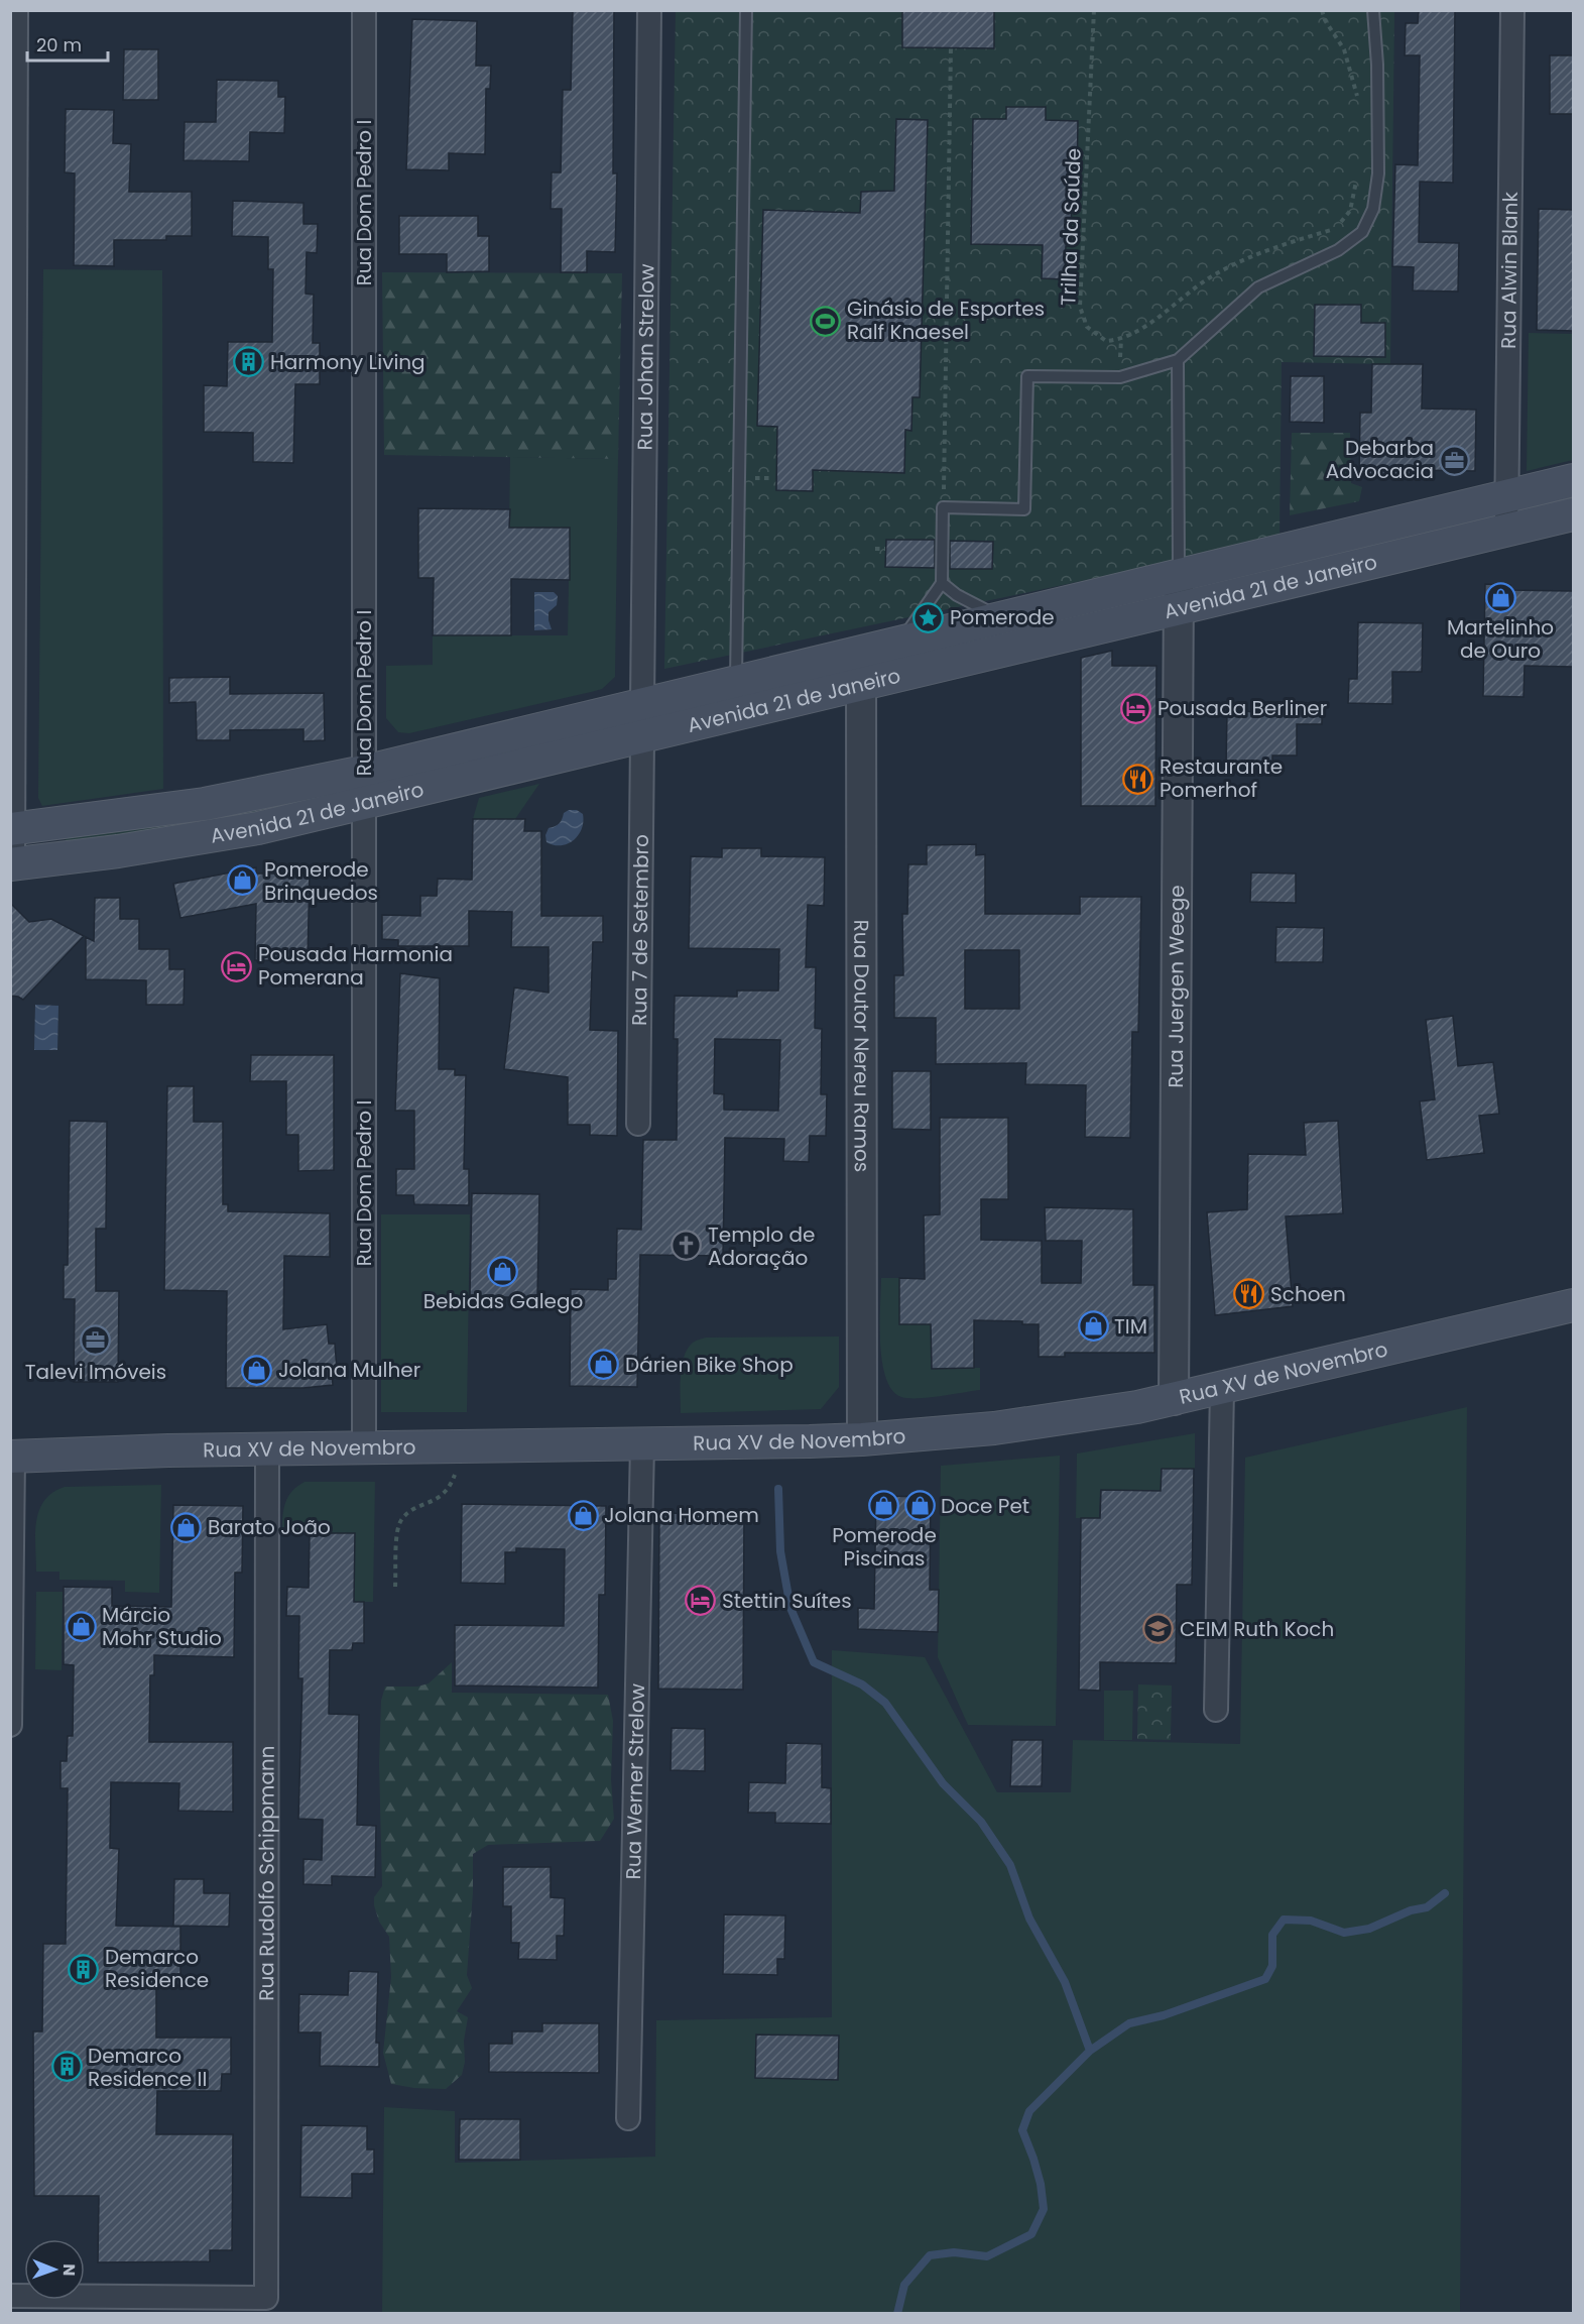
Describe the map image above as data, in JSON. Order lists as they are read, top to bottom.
{
  "streets": {
    "main road": ["Avenida 21 de Janeiro", "Rua XV de Novembro"],
    "street": [
      "Rua Dom Pedro I",
      "Rua Alwin Blank",
      "Rua Johan Strelow",
      "Rua 7 de Setembro",
      "Rua Juergen Weege",
      "Rua Doutor Nereu Ramos",
      "Rua Werner Strelow",
      "Rua Rudolfo Schippmann"
    ],
    "path": ["Trilha da Saúde"]
  },
  "crossings": [
    ["Rua Dom Pedro I", "Avenida 21 de Janeiro"],
    ["Rua Dom Pedro I", "Rua XV de Novembro"],
    ["Rua Alwin Blank", "Avenida 21 de Janeiro"],
    ["Rua Johan Strelow", "Avenida 21 de Janeiro"],
    ["Avenida 21 de Janeiro", "Rua 7 de Setembro"],
    ["Avenida 21 de Janeiro", "Rua Juergen Weege"],
    ["Avenida 21 de Janeiro", "Rua Doutor Nereu Ramos"],
    ["Rua Juergen Weege", "Rua XV de Novembro"],
    ["Rua Doutor Nereu Ramos", "Rua XV de Novembro"],
    ["Rua XV de Novembro", "Rua Werner Strelow"],
    ["Rua XV de Novembro", "Rua Rudolfo Schippmann"]
  ],
  "places": {
    "sports": ["Ginásio de Esportes Ralf Knaesel"],
    "building": ["Harmony Living", "Demarco Residence", "Demarco Residence II"],
    "office": ["Debarba Advocacia", "Talevi Imóveis"],
    "shop": [
      "Martelinho de Ouro",
      "Pomerode Brinquedos",
      "Bebidas Galego",
      "TIM",
      "Dárien Bike Shop",
      "Jolana Mulher",
      "Pomerode Piscinas",
      "Doce Pet",
      "Jolana Homem",
      "Barato João",
      "Márcio Mohr Studio"
    ],
    "place": ["Pomerode"],
    "hotel": ["Pousada Berliner", "Pousada Harmonia Pomerana", "Stettin Suítes"],
    "restaurant": ["Restaurante Pomerhof", "Schoen"],
    "church": ["Templo de Adoração"],
    "school or university": ["CEIM Ruth Koch"]
  },
  "scale_bar": "20 m",
  "north": "right"
}
